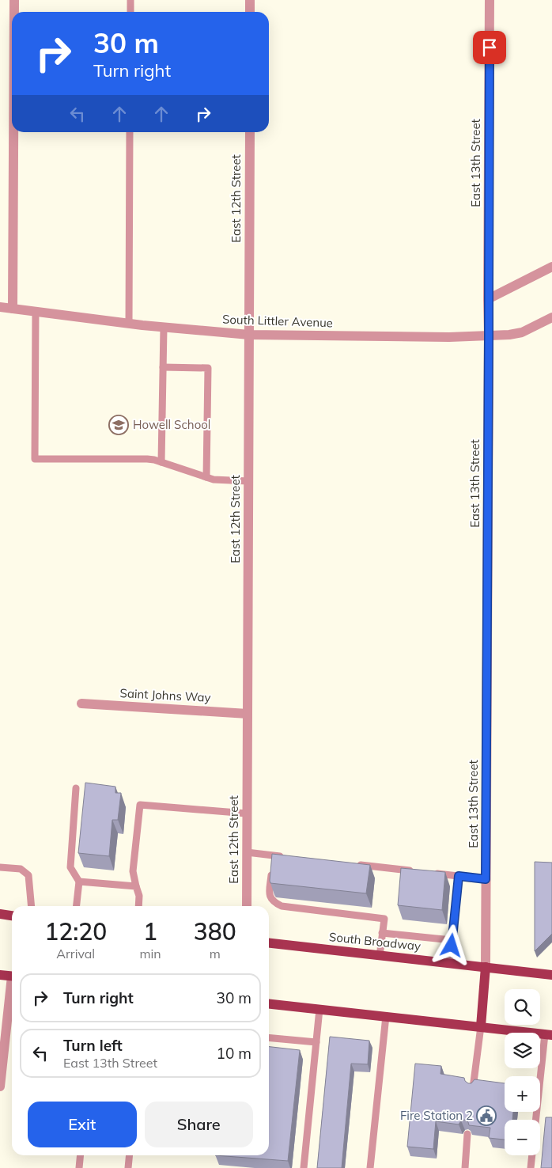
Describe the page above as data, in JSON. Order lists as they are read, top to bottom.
{
  "streets": {
    "main road": ["South Broadway"],
    "street": [
      "East 13th Street",
      "East 12th Street",
      "South Littler Avenue",
      "Saint Johns Way"
    ]
  },
  "crossings": [
    ["East 13th Street", "South Littler Avenue"],
    ["East 13th Street", "South Broadway"],
    ["East 12th Street", "South Littler Avenue"],
    ["East 12th Street", "Saint Johns Way"]
  ],
  "places": {
    "school or university": ["Howell School"],
    "public building": ["Fire Station 2"]
  },
  "page": {
    "turn": ["30 m", "Turn right"],
    "eta": [
      "12:20",
      "Arrival",
      "1",
      "min",
      "380",
      "m"
    ],
    "list": [
      {
        "name": "Turn right",
        "value": "30 m"
      },
      {
        "name": "Turn left",
        "note": "East 13th Street",
        "value": "10 m"
      }
    ],
    "map_buttons": ["+", "−"],
    "buttons": ["Exit", "Share"]
  }
}
